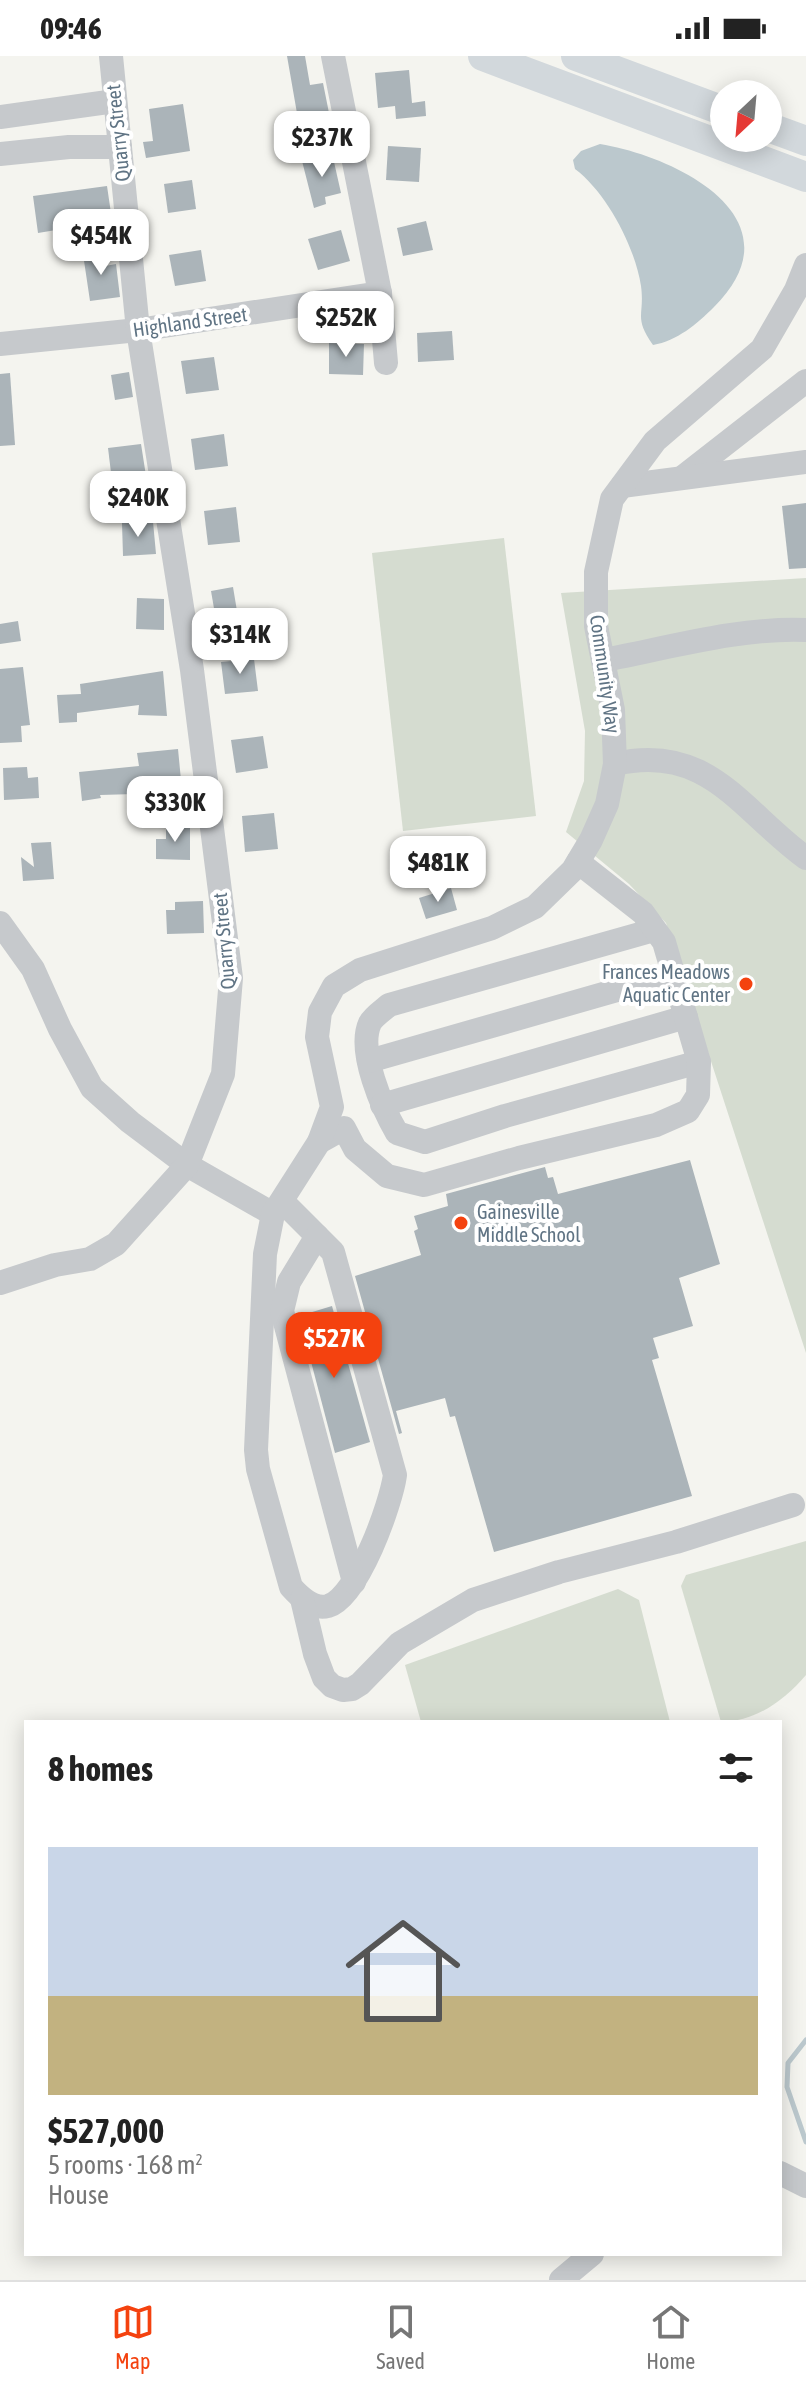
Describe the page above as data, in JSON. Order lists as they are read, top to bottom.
{
  "streets": {
    "street": ["Quarry Street", "Highland Street", "Community Way"]
  },
  "crossings": [
    ["Quarry Street", "Highland Street"]
  ],
  "places": ["Frances Meadows Aquatic Center", "Gainesville Middle School"],
  "north": "bottom left",
  "page": {
    "status": "09:46",
    "price": [
      "$237K",
      "$454K",
      "$252K",
      "$240K",
      "$314K",
      "$330K",
      "$481K",
      "$527K"
    ],
    "heading": "8 homes",
    "list": [
      {
        "name": "$527,000",
        "note": "5 rooms · 168 m² · House"
      }
    ],
    "tabs": ["Map", "Saved", "Home"]
  }
}
